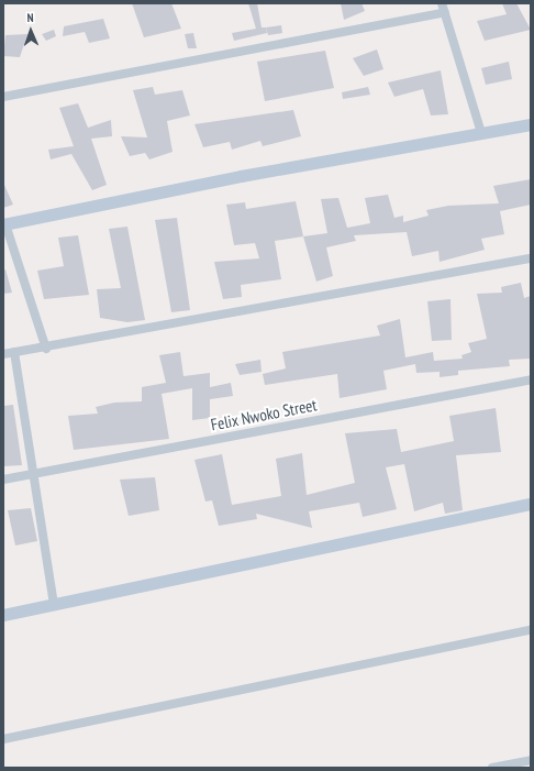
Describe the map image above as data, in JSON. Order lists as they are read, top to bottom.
{
  "streets": {
    "street": ["Felix Nwoko Street"]
  },
  "north": "top"
}
